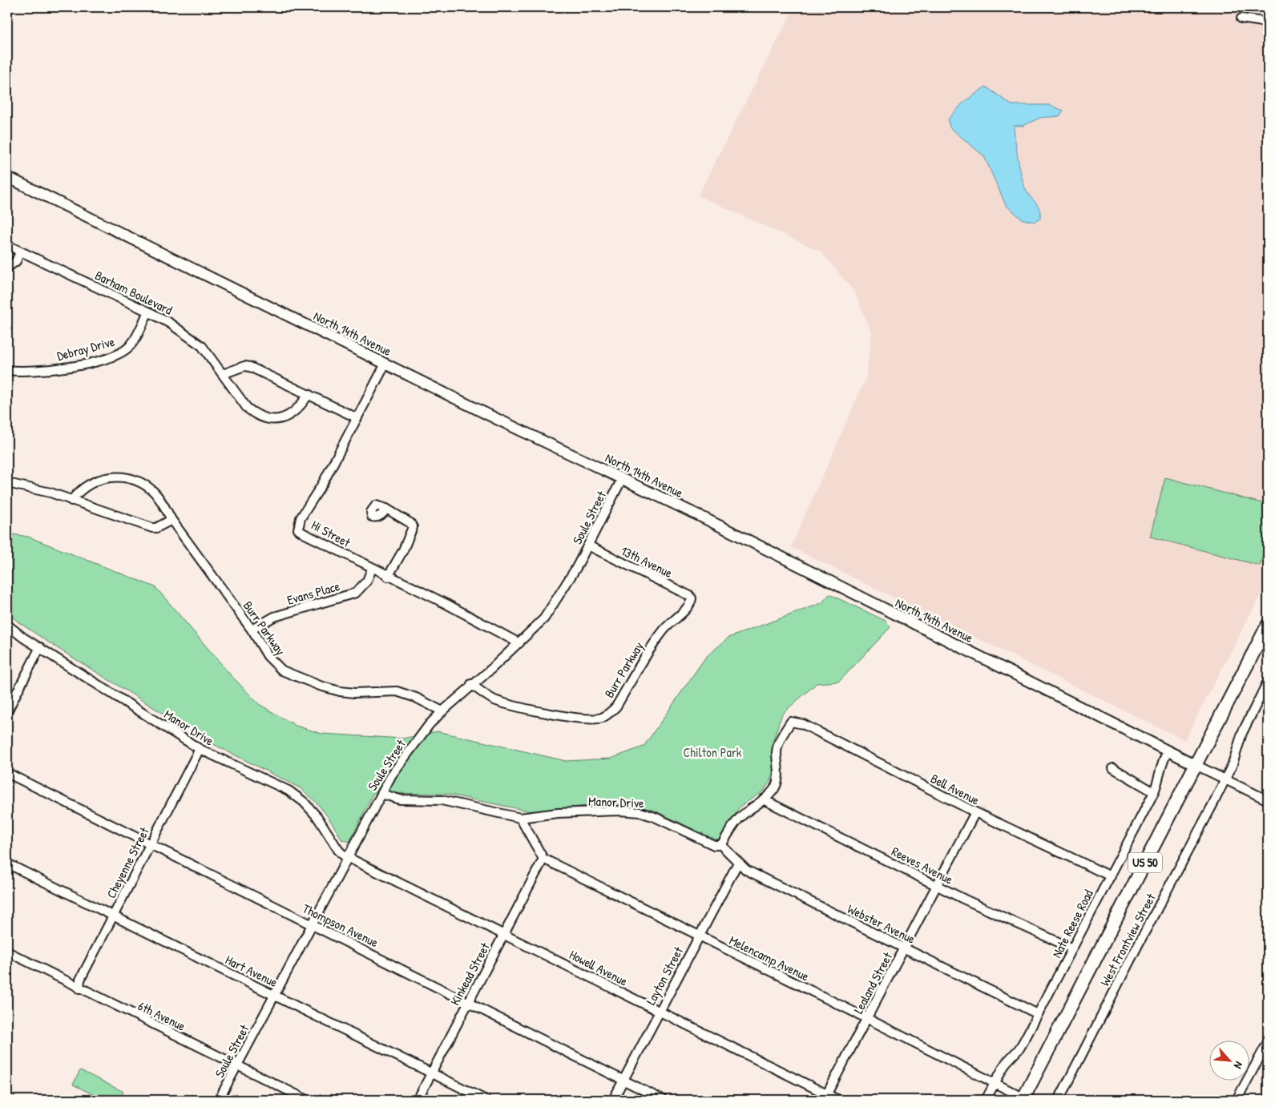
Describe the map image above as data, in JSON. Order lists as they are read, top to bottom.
{
  "streets": {
    "highway": ["US 50"],
    "main road": ["North 14th Avenue"],
    "street": [
      "Barham Boulevard",
      "Debray Drive",
      "Soule Street",
      "Hi Street",
      "13th Avenue",
      "Evans Place",
      "Burr Parkway",
      "Manor Drive",
      "Bell Avenue",
      "Cheyenne Street",
      "Reeves Avenue",
      "Webster Avenue",
      "Nate Reese Road",
      "Thompson Avenue",
      "West Frontview Street",
      "Melencamp Avenue",
      "Howell Avenue",
      "Hart Avenue",
      "Kinkead Street",
      "Layton Street",
      "Lealand Street",
      "6th Avenue"
    ]
  },
  "crossings": [
    ["Barham Boulevard", "Debray Drive"],
    ["North 14th Avenue", "Soule Street"],
    ["North 14th Avenue", "Hi Street"],
    ["North 14th Avenue", "US 50"],
    ["North 14th Avenue", "Nate Reese Road"],
    ["North 14th Avenue", "West Frontview Street"],
    ["Soule Street", "Hi Street"],
    ["Soule Street", "13th Avenue"],
    ["Soule Street", "Burr Parkway"],
    ["Soule Street", "Manor Drive"],
    ["Soule Street", "Thompson Avenue"],
    ["Soule Street", "Howell Avenue"],
    ["Soule Street", "Hart Avenue"],
    ["Soule Street", "6th Avenue"],
    ["Hi Street", "Evans Place"],
    ["13th Avenue", "Burr Parkway"],
    ["Evans Place", "Burr Parkway"],
    ["Manor Drive", "Cheyenne Street"],
    ["Manor Drive", "Webster Avenue"],
    ["Manor Drive", "Howell Avenue"],
    ["Bell Avenue", "Reeves Avenue"],
    ["Bell Avenue", "Nate Reese Road"],
    ["Bell Avenue", "Lealand Street"],
    ["Cheyenne Street", "Thompson Avenue"],
    ["Cheyenne Street", "Hart Avenue"],
    ["Cheyenne Street", "6th Avenue"],
    ["US 50", "Melencamp Avenue"],
    ["Reeves Avenue", "Nate Reese Road"],
    ["Reeves Avenue", "Lealand Street"],
    ["Webster Avenue", "Nate Reese Road"],
    ["Webster Avenue", "Layton Street"],
    ["Webster Avenue", "Lealand Street"],
    ["Nate Reese Road", "Melencamp Avenue"],
    ["Thompson Avenue", "Kinkead Street"],
    ["Thompson Avenue", "Layton Street"],
    ["Melencamp Avenue", "Kinkead Street"],
    ["Melencamp Avenue", "Layton Street"],
    ["Melencamp Avenue", "Lealand Street"],
    ["Howell Avenue", "Kinkead Street"],
    ["Howell Avenue", "Layton Street"],
    ["Howell Avenue", "Lealand Street"],
    ["Hart Avenue", "Kinkead Street"]
  ],
  "parks": ["Chilton Park"],
  "north": "bottom right"
}
